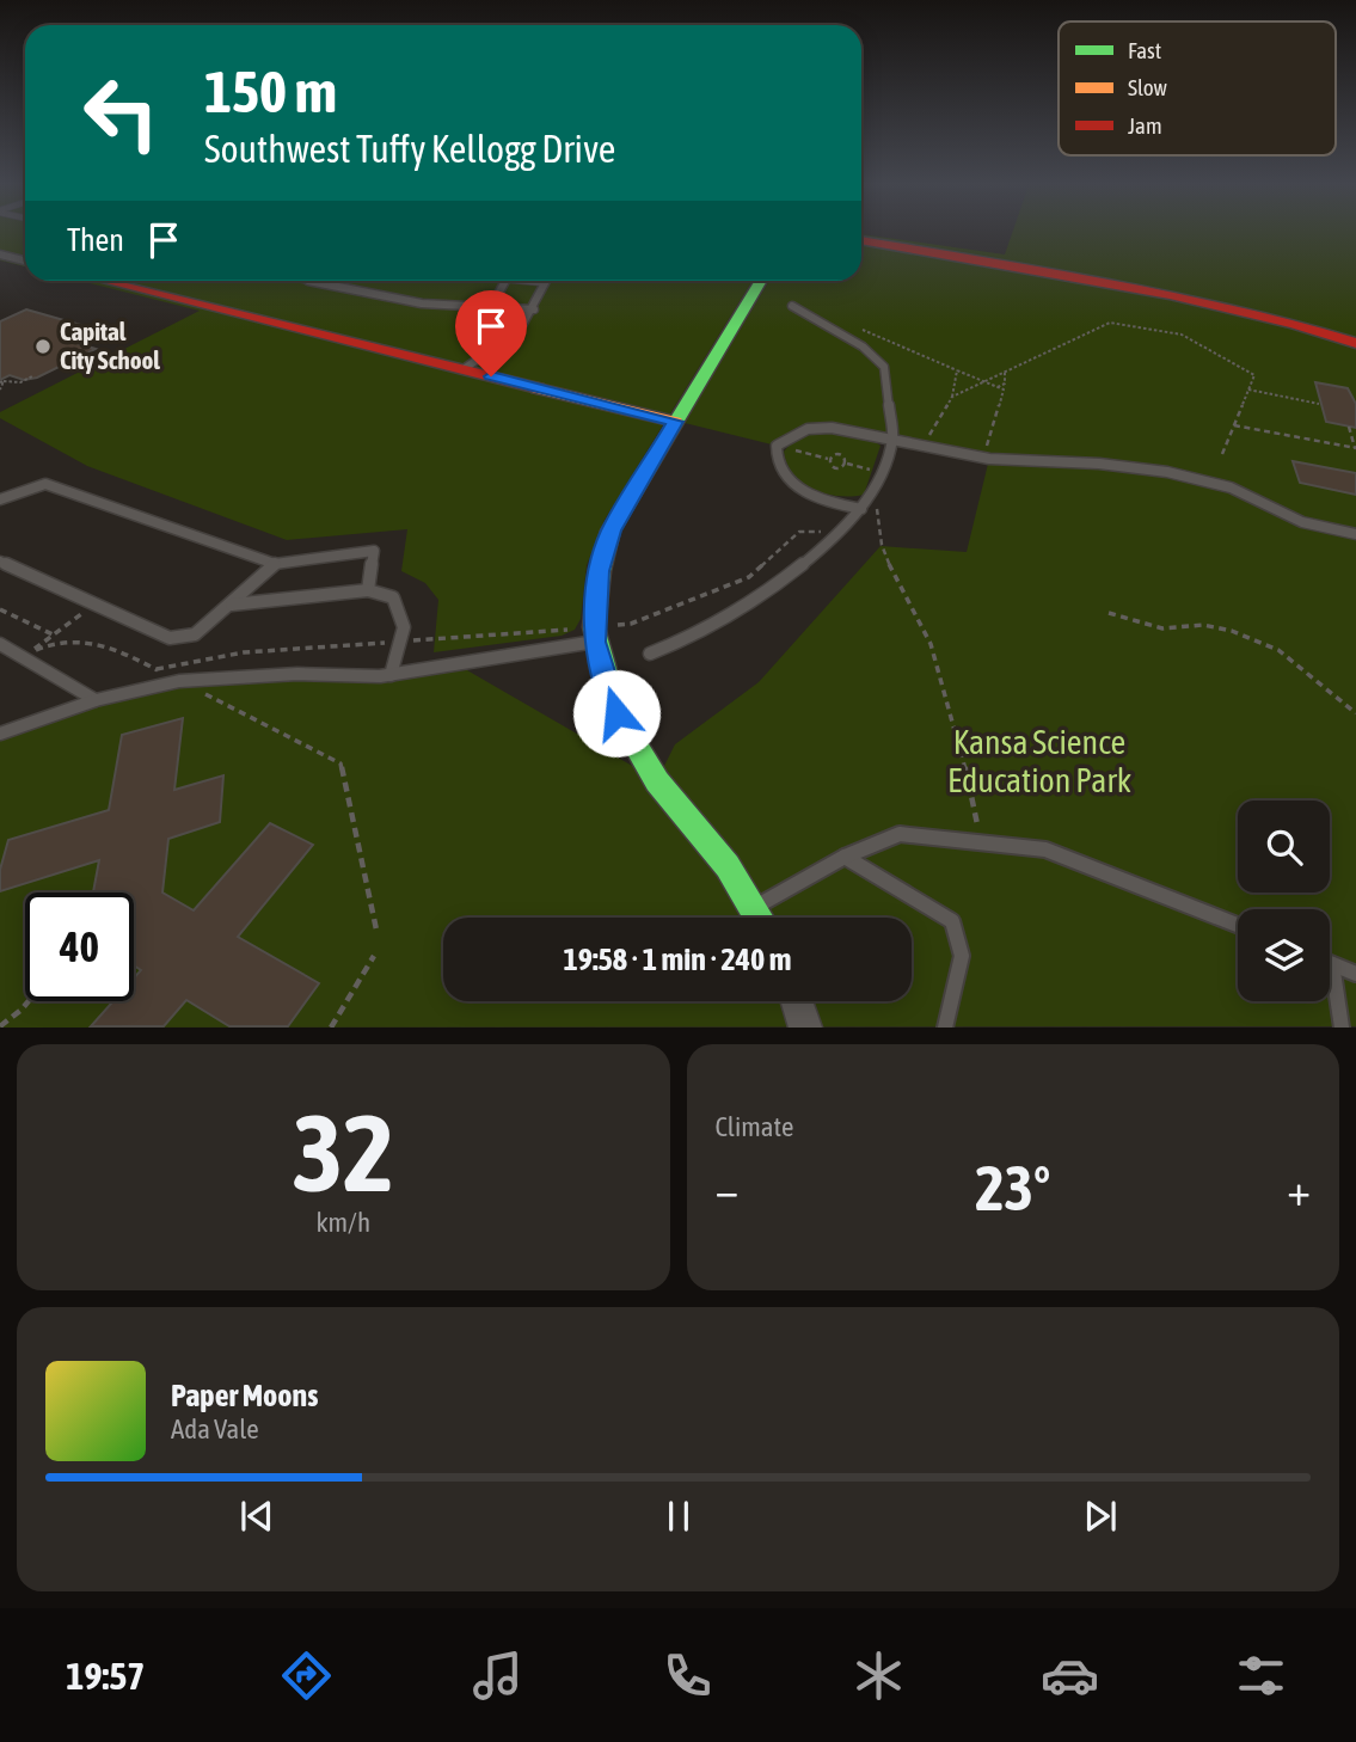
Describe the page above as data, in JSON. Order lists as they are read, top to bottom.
{
  "parks": ["Kansa Science Education Park"],
  "places": ["Capital City School"],
  "legend": ["Fast", "Slow", "Jam"],
  "page": {
    "turn": ["150 m", "Southwest Tuffy Kellogg Drive"],
    "then": "Then",
    "limit": "40",
    "trip": "19:58 · 1 min · 240 m",
    "tile": [
      ["32", "km/h"],
      "Climate"
    ],
    "heat": ["−", "23°", "+"],
    "song": ["Paper Moons", "Ada Vale"],
    "tabs": "19:57"
  }
}
